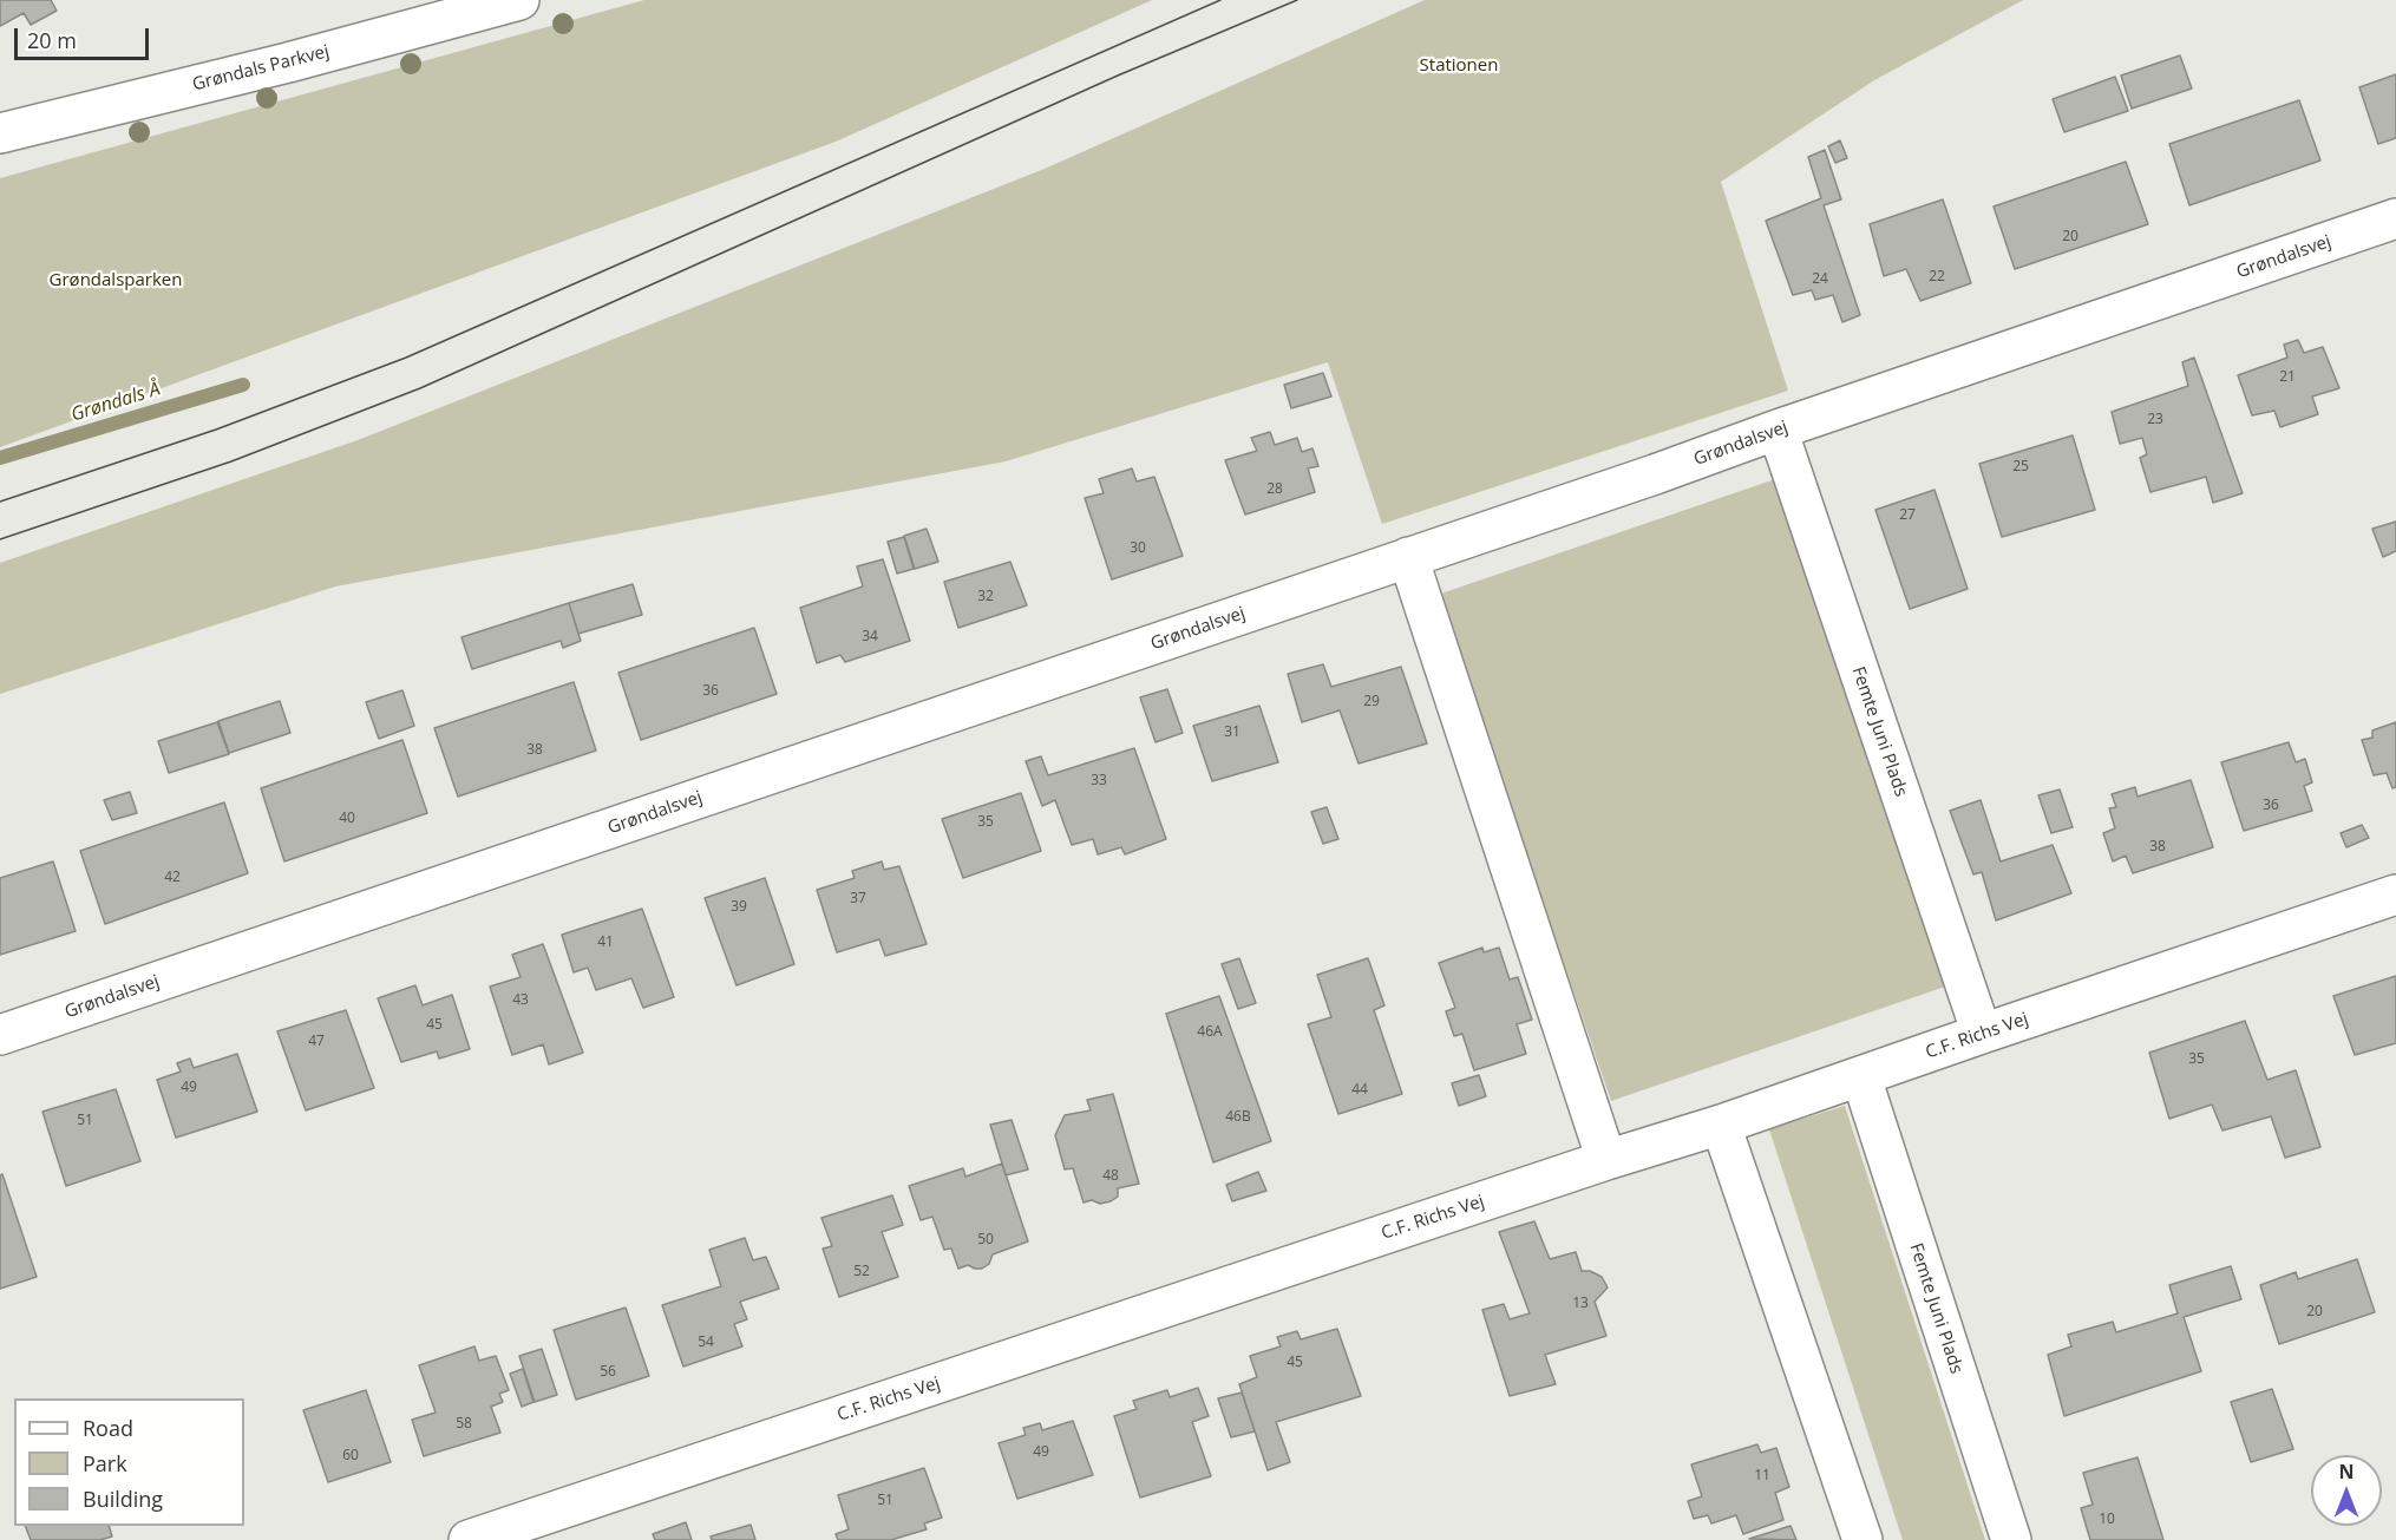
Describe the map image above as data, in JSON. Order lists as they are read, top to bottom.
{
  "streets": {
    "street": [
      "Grøndals Parkvej",
      "Grøndalsvej",
      "Femte Juni Plads",
      "C.F. Richs Vej"
    ]
  },
  "crossings": [
    ["Grøndalsvej", "Femte Juni Plads"],
    ["Femte Juni Plads", "C.F. Richs Vej"]
  ],
  "water": ["Grøndals Å"],
  "parks": ["Stationen", "Grøndalsparken"],
  "house_numbers": [
    "20",
    "22",
    "24",
    "21",
    "23",
    "25",
    "28",
    "27",
    "30",
    "32",
    "34",
    "36",
    "29",
    "31",
    "38",
    "33",
    "36",
    "40",
    "35",
    "38",
    "42",
    "37",
    "39",
    "41",
    "43",
    "45",
    "46A",
    "47",
    "35",
    "49",
    "44",
    "46B",
    "51",
    "48",
    "50",
    "52",
    "13",
    "20",
    "54",
    "45",
    "56",
    "58",
    "49",
    "60",
    "11",
    "51",
    "10"
  ],
  "legend": ["Road", "Park", "Building"],
  "scale_bar": "20 m",
  "north": "top"
}
